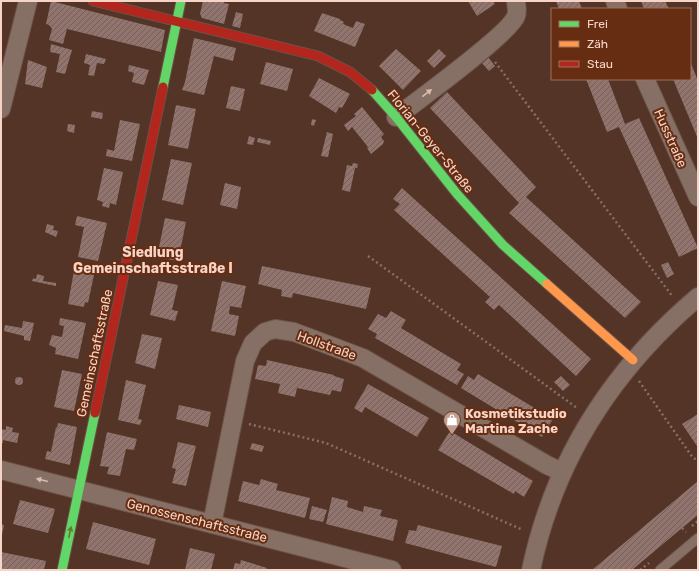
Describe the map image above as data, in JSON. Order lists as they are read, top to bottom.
{
  "streets": {
    "street": [
      "Husstraße",
      "Florian-Geyer-Straße",
      "Hollstraße",
      "Gemeinschaftsstraße",
      "Genossenschaftsstraße"
    ]
  },
  "crossings": [
    ["Florian-Geyer-Straße", "Gemeinschaftsstraße"],
    ["Hollstraße", "Genossenschaftsstraße"],
    ["Gemeinschaftsstraße", "Genossenschaftsstraße"]
  ],
  "districts": ["Siedlung Gemeinschaftsstraße I"],
  "places": {
    "shop": ["Kosmetikstudio Martina Zache"]
  },
  "legend": ["Frei", "Zäh", "Stau"]
}
